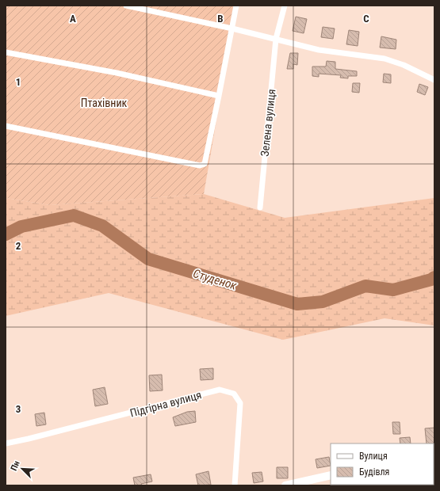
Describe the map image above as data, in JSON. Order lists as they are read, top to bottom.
{
  "streets": {
    "street": ["Зелена вулиця", "Підгірна вулиця"]
  },
  "water": ["Студенок"],
  "parks": ["Птахівник"],
  "legend": ["Вулиця", "Будівля"],
  "north": "top left",
  "grid": {
    "columns": ["A", "B", "C"],
    "rows": ["1", "2", "3"]
  }
}
